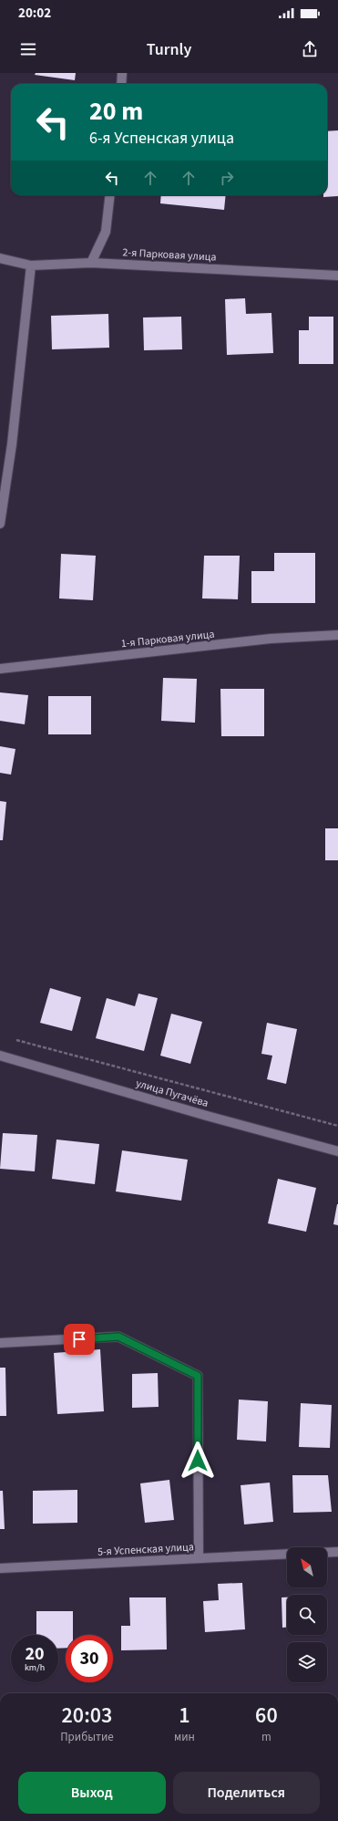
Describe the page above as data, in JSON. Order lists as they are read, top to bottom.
{
  "streets": {
    "street": [
      "2-я Парковая улица",
      "1-я Парковая улица",
      "улица Пугачёва",
      "5-я Успенская улица"
    ]
  },
  "north": "top left",
  "page": {
    "status": "20:02",
    "header": "Turnly",
    "turn": ["20 m", "6-я Успенская улица"],
    "speed": "20 km/h",
    "limit": "30",
    "eta": [
      "20:03",
      "Прибытие",
      "1",
      "мин",
      "60",
      "m"
    ],
    "buttons": ["Выход", "Поделиться"]
  }
}
